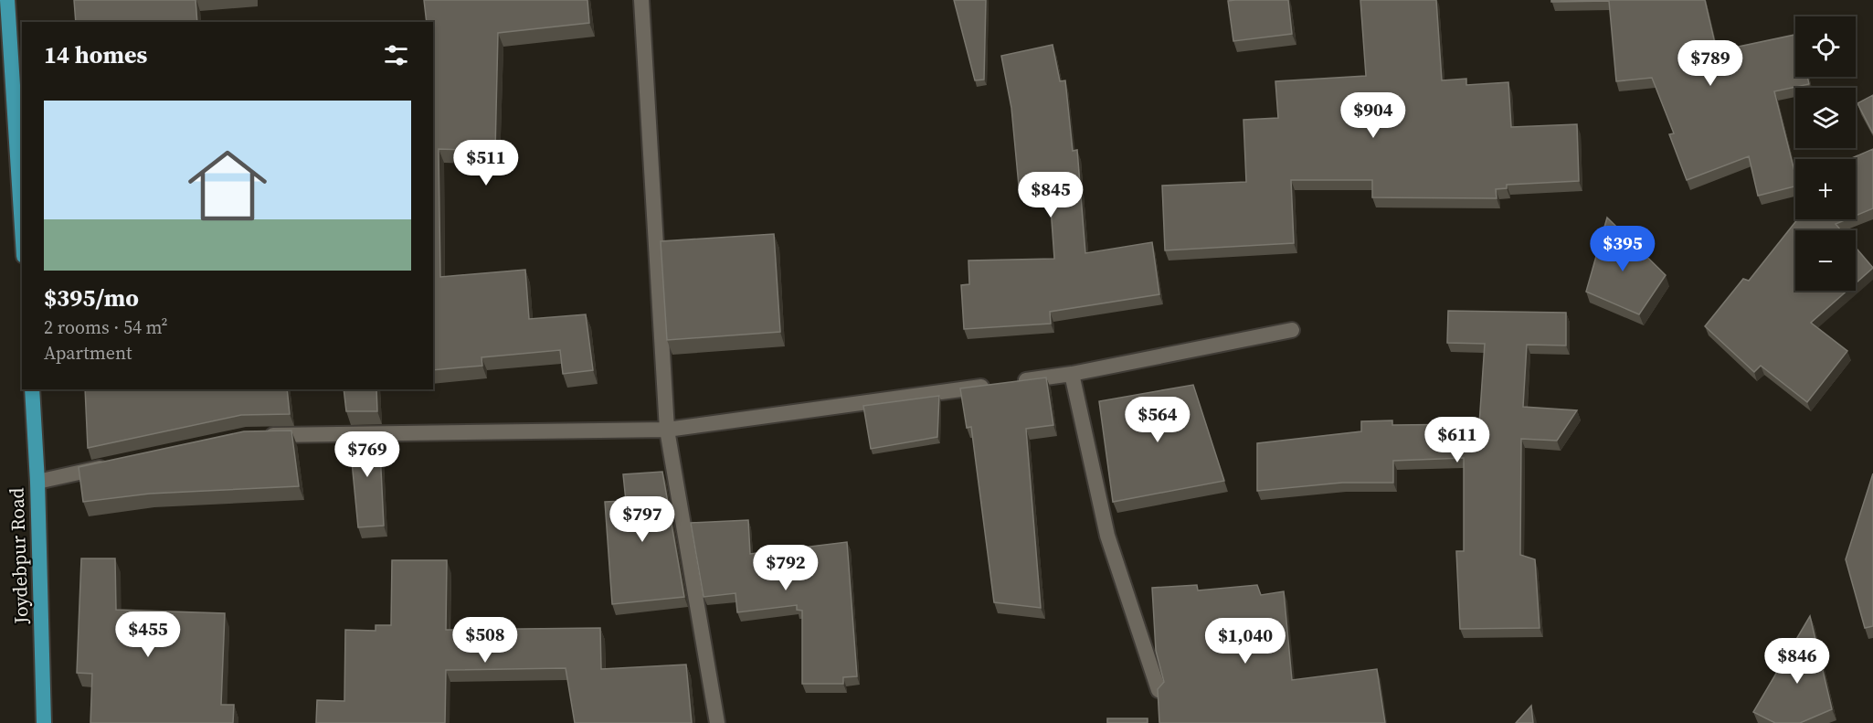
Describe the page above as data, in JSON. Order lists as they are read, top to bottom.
{
  "streets": {
    "main road": ["Joydebpur Road"]
  },
  "page": {
    "map_buttons": ["+", "−"],
    "heading": "14 homes",
    "price": [
      "$789",
      "$904",
      "$511",
      "$845",
      "$395",
      "$564",
      "$611",
      "$769",
      "$797",
      "$792",
      "$455",
      "$508",
      "$1,040",
      "$846"
    ],
    "list": [
      {
        "name": "$395/mo",
        "note": "2 rooms · 54 m² · Apartment"
      }
    ]
  }
}
